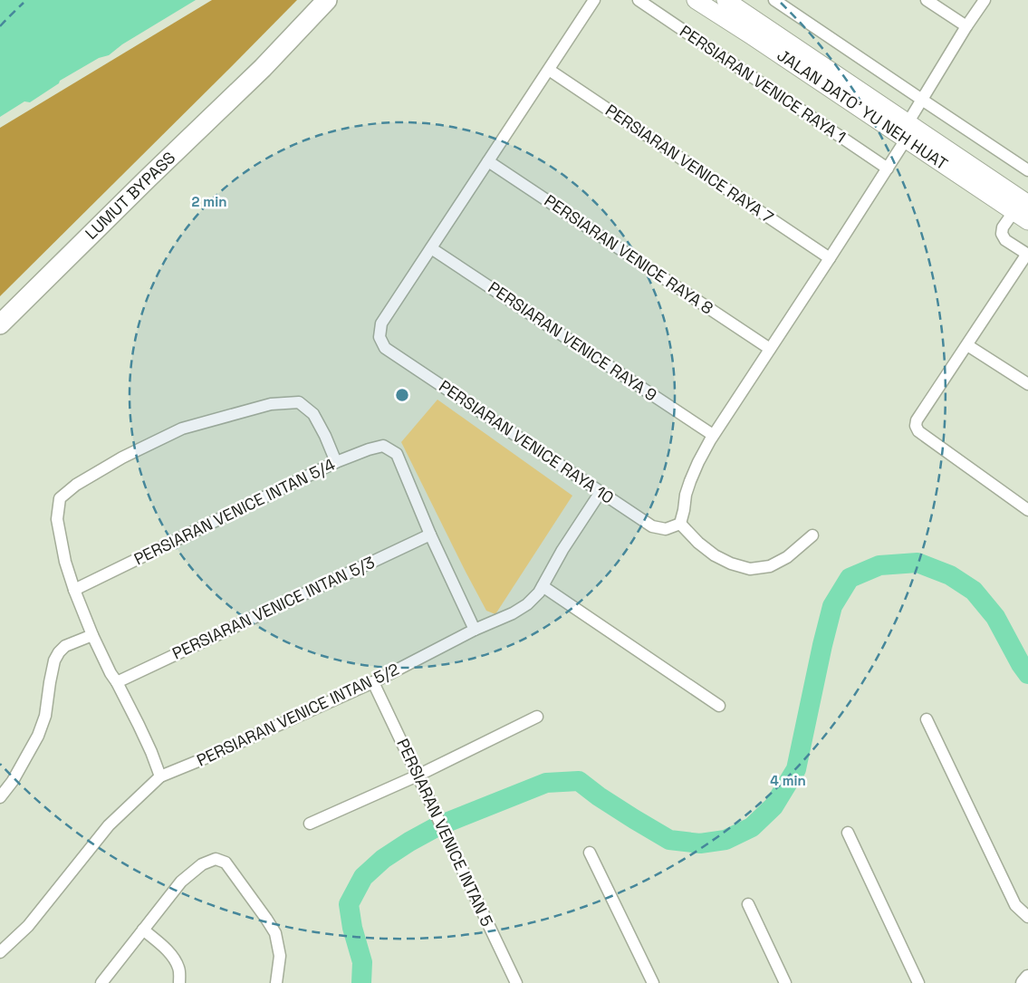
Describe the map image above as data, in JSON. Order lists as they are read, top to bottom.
{
  "streets": {
    "highway": ["LUMUT BYPASS"],
    "main road": ["JALAN DATO' YU NEH HUAT"],
    "street": [
      "PERSIARAN VENICE RAYA 1",
      "PERSIARAN VENICE RAYA 7",
      "PERSIARAN VENICE RAYA 8",
      "PERSIARAN VENICE RAYA 9",
      "PERSIARAN VENICE RAYA 10",
      "PERSIARAN VENICE INTAN 5/4",
      "PERSIARAN VENICE INTAN 5/3",
      "PERSIARAN VENICE INTAN 5/2",
      "PERSIARAN VENICE INTAN 5"
    ]
  },
  "crossings": [
    ["PERSIARAN VENICE RAYA 9", "PERSIARAN VENICE RAYA 10"],
    ["PERSIARAN VENICE RAYA 10", "PERSIARAN VENICE INTAN 5/2"],
    ["PERSIARAN VENICE INTAN 5/4", "PERSIARAN VENICE INTAN 5/3"],
    ["PERSIARAN VENICE INTAN 5/2", "PERSIARAN VENICE INTAN 5"]
  ],
  "rings": ["2 min", "4 min"]
}
